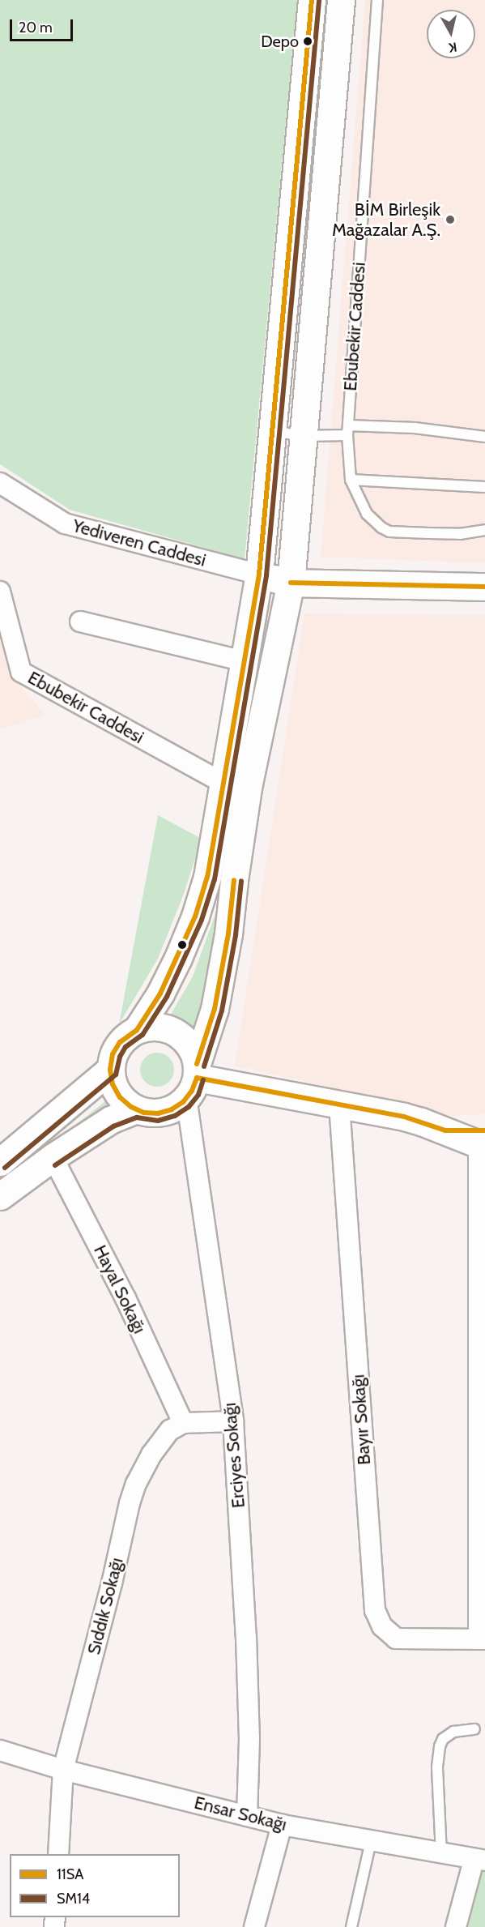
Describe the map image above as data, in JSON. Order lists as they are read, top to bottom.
{
  "streets": {
    "main road": ["Ebubekir Caddesi"],
    "street": [
      "Yediveren Caddesi",
      "Hayal Sokağı",
      "Bayır Sokağı",
      "Erciyes Sokağı",
      "Sıddık Sokağı",
      "Ensar Sokağı"
    ]
  },
  "crossings": [
    ["Hayal Sokağı", "Sıddık Sokağı"],
    ["Erciyes Sokağı", "Ensar Sokağı"],
    ["Sıddık Sokağı", "Ensar Sokağı"]
  ],
  "places": ["Depo", "BİM Birleşik Mağazalar A.Ş."],
  "lines": ["transit line 11SA", "transit line SM14"],
  "legend": ["11SA", "SM14"],
  "scale_bar": "20 m",
  "north": "bottom"
}
